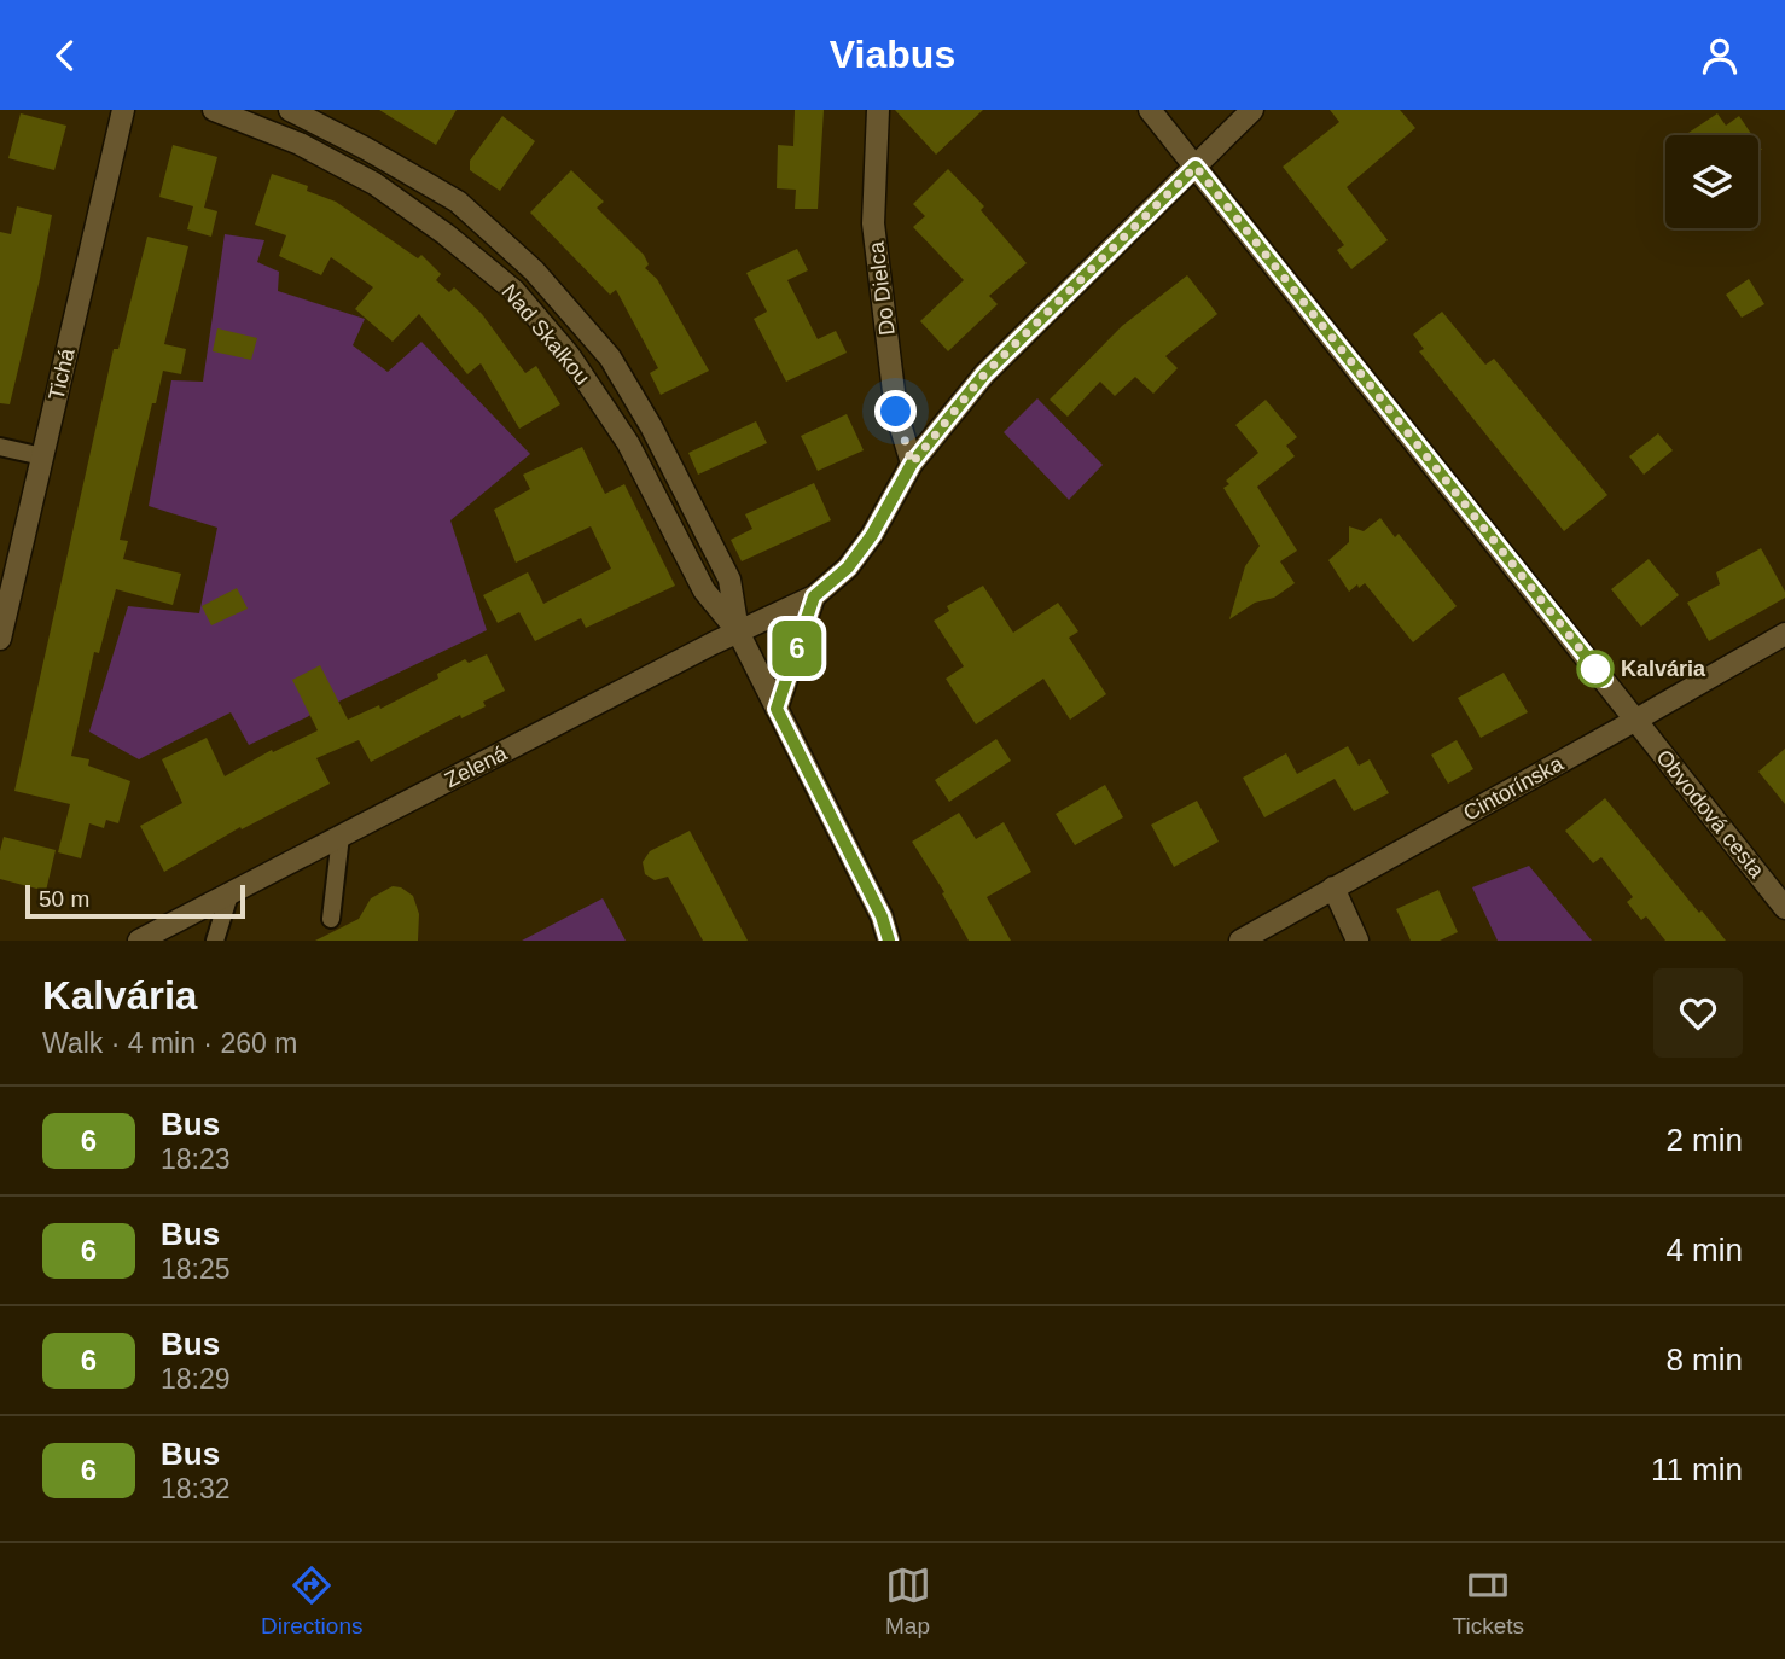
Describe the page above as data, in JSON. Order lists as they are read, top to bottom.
{
  "streets": {
    "street": [
      "Do Dielca",
      "Nad Skalkou",
      "Tichá",
      "Zelená",
      "Cintorínska",
      "Obvodová cesta"
    ]
  },
  "crossings": [
    ["Do Dielca", "Zelená"],
    ["Nad Skalkou", "Zelená"],
    ["Zelená", "Obvodová cesta"],
    ["Cintorínska", "Obvodová cesta"]
  ],
  "places": ["Kalvária"],
  "lines": ["bus line 6"],
  "scale_bar": "50 m",
  "page": {
    "header": "Viabus",
    "on_map": "6",
    "scale": "50 m",
    "heading": ["Kalvária", "Walk · 4 min · 260 m"],
    "list": [
      {
        "mark": "6",
        "name": "Bus",
        "note": "18:23",
        "value": "2 min"
      },
      {
        "mark": "6",
        "name": "Bus",
        "note": "18:25",
        "value": "4 min"
      },
      {
        "mark": "6",
        "name": "Bus",
        "note": "18:29",
        "value": "8 min"
      },
      {
        "mark": "6",
        "name": "Bus",
        "note": "18:32",
        "value": "11 min"
      }
    ],
    "tabs": ["Directions", "Map", "Tickets"]
  }
}
